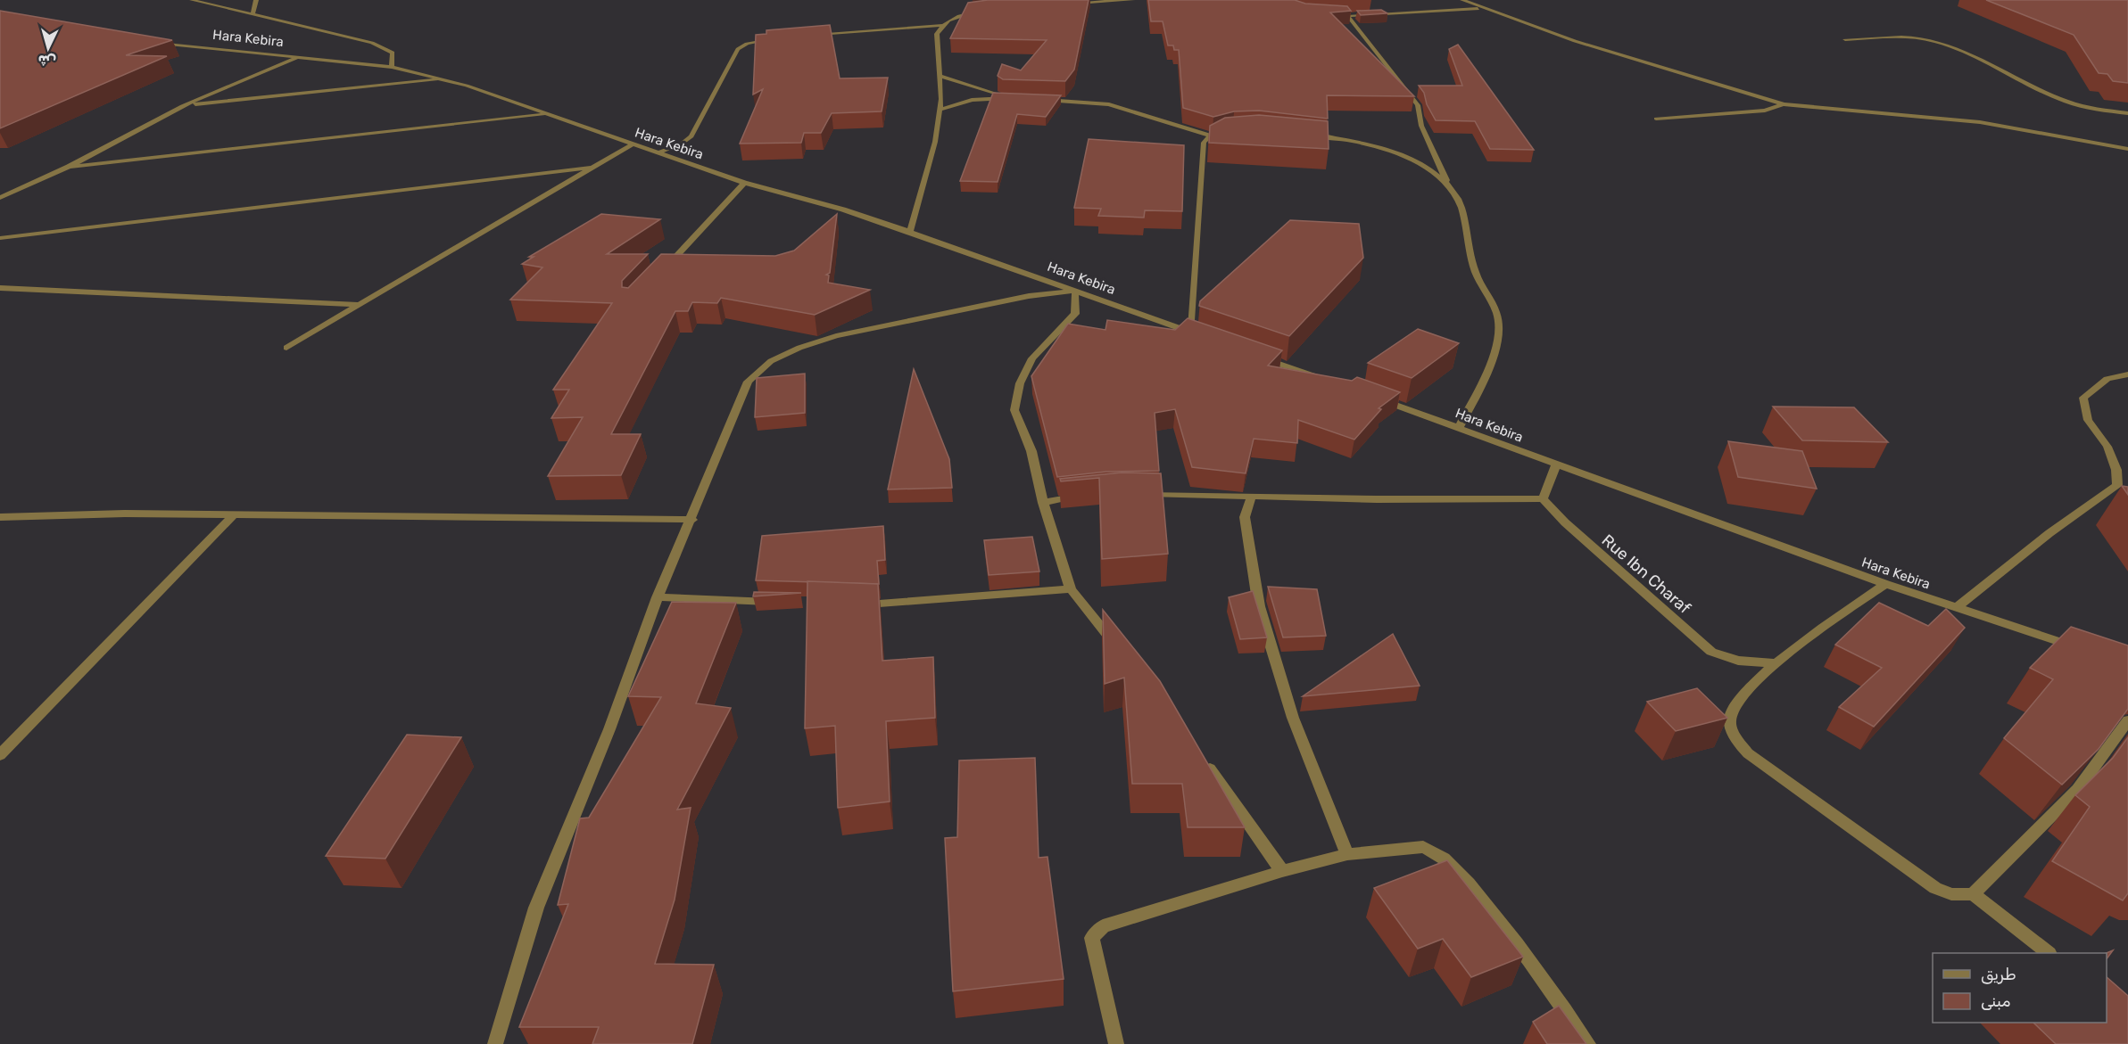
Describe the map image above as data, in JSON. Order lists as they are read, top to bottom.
{
  "streets": {
    "street": ["Hara Kebira", "Rue Ibn Charaf"]
  },
  "legend": ["طريق", "مبنى"],
  "north": "bottom"
}
